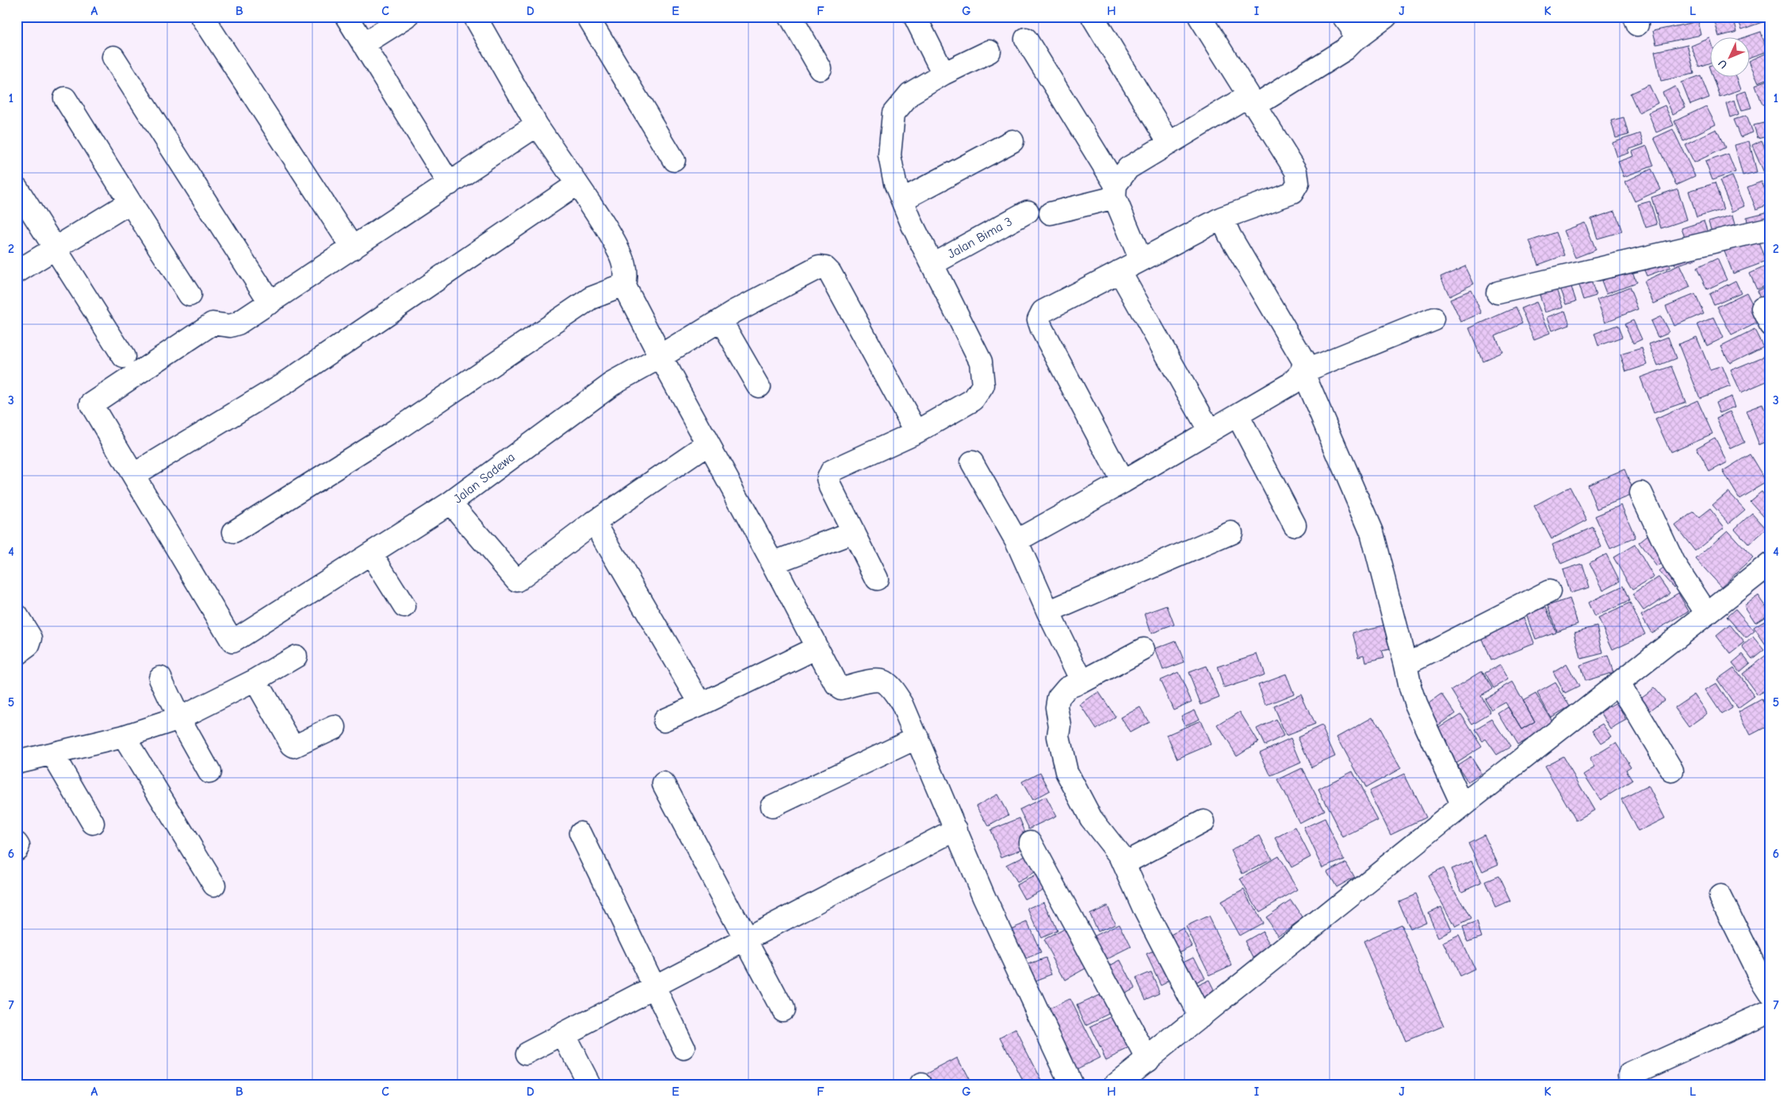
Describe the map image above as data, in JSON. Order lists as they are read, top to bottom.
{
  "streets": {
    "street": ["Jalan Bima 3", "Jalan Sadewa"]
  },
  "north": "bottom left",
  "grid": {
    "columns": [
      "A",
      "B",
      "C",
      "D",
      "E",
      "F",
      "G",
      "H",
      "I",
      "J",
      "K",
      "L"
    ],
    "rows": [
      "1",
      "2",
      "3",
      "4",
      "5",
      "6",
      "7"
    ]
  }
}
